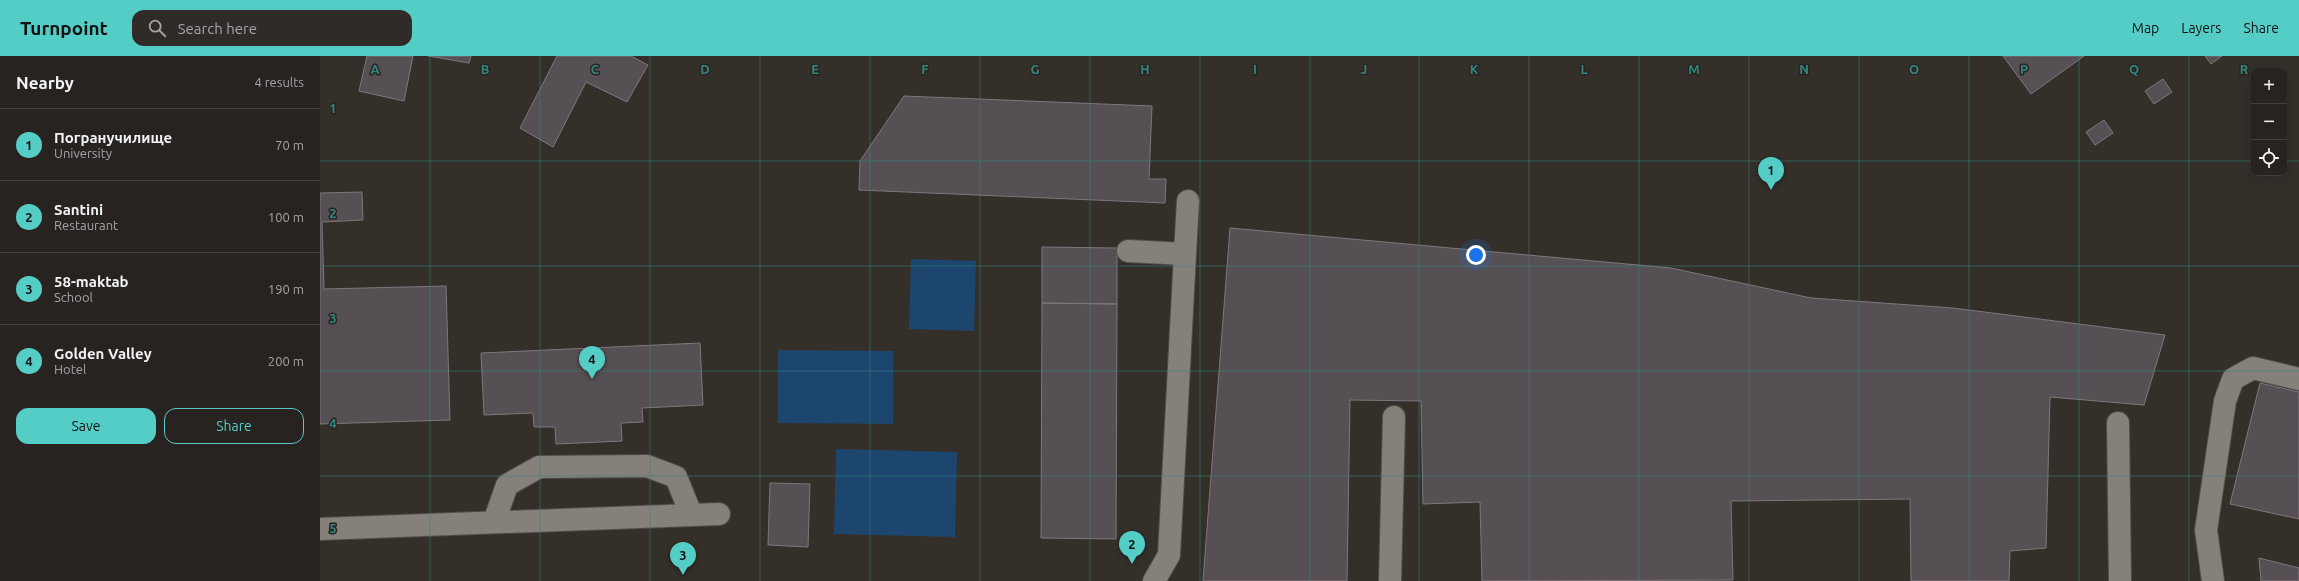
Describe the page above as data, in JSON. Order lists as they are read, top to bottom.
{
  "page": {
    "header": "Turnpoint",
    "search": "Search here",
    "nav": ["Map", "Layers", "Share"],
    "heading": ["Nearby", "4 results"],
    "map_buttons": ["+", "−"],
    "list": [
      {
        "mark": "1",
        "name": "Погранучилище",
        "note": "University",
        "value": "70 m"
      },
      {
        "mark": "2",
        "name": "Santini",
        "note": "Restaurant",
        "value": "100 m"
      },
      {
        "mark": "3",
        "name": "58-maktab",
        "note": "School",
        "value": "190 m"
      },
      {
        "mark": "4",
        "name": "Golden Valley",
        "note": "Hotel",
        "value": "200 m"
      }
    ],
    "pins": [
      "1",
      "4",
      "2",
      "3"
    ],
    "buttons": ["Save", "Share"]
  },
  "grid": {
    "columns": [
      "A",
      "B",
      "C",
      "D",
      "E",
      "F",
      "G",
      "H",
      "I",
      "J",
      "K",
      "L",
      "M",
      "N",
      "O",
      "P",
      "Q",
      "R"
    ],
    "rows": [
      "1",
      "2",
      "3",
      "4",
      "5"
    ]
  }
}
